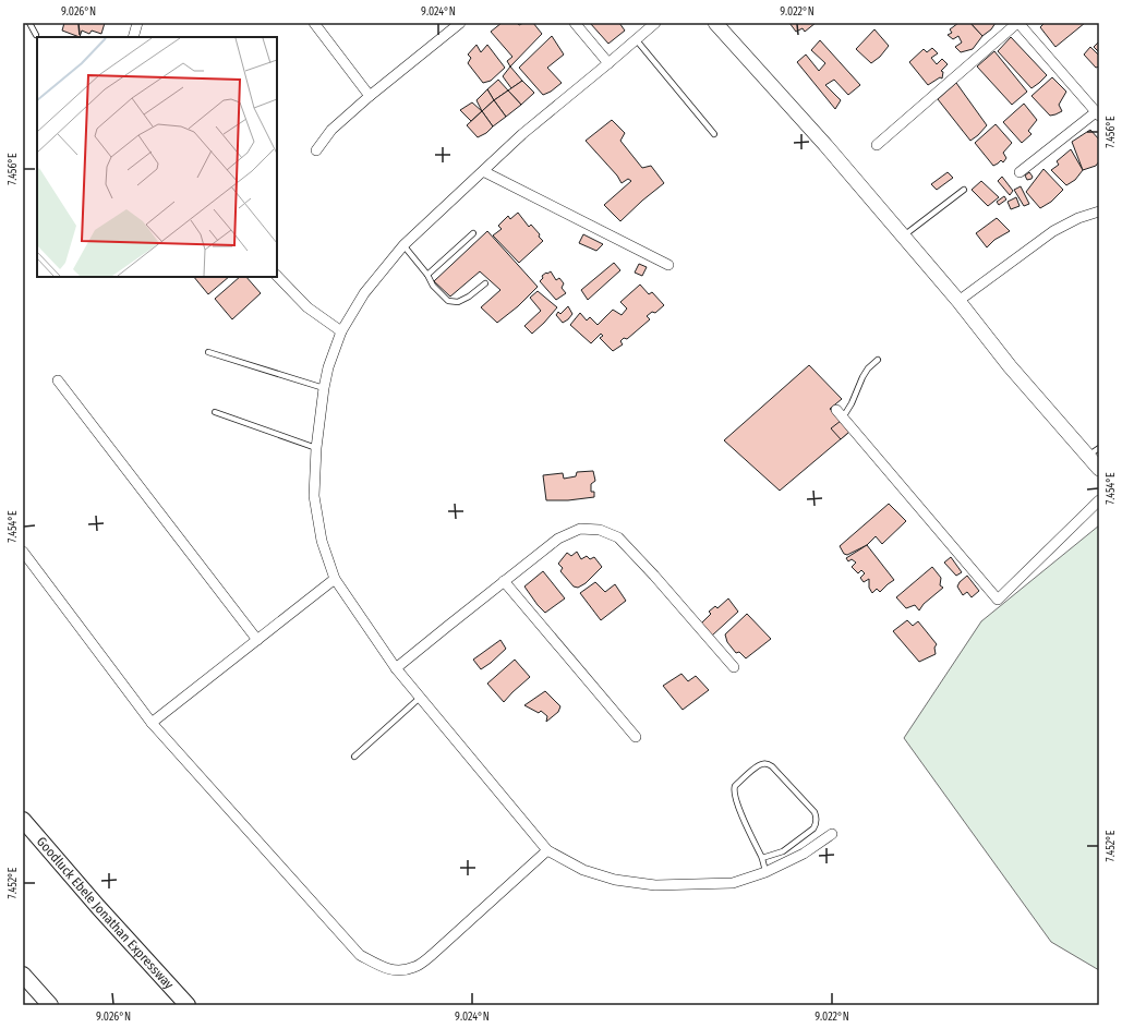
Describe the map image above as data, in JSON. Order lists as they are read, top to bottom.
{
  "streets": {
    "main road": ["Goodluck Ebele Jonathan Expressway"]
  },
  "coordinates": [
    "9.026°N",
    "9.024°N",
    "9.022°N",
    "7.456°E",
    "7.454°E",
    "7.452°E"
  ]
}
